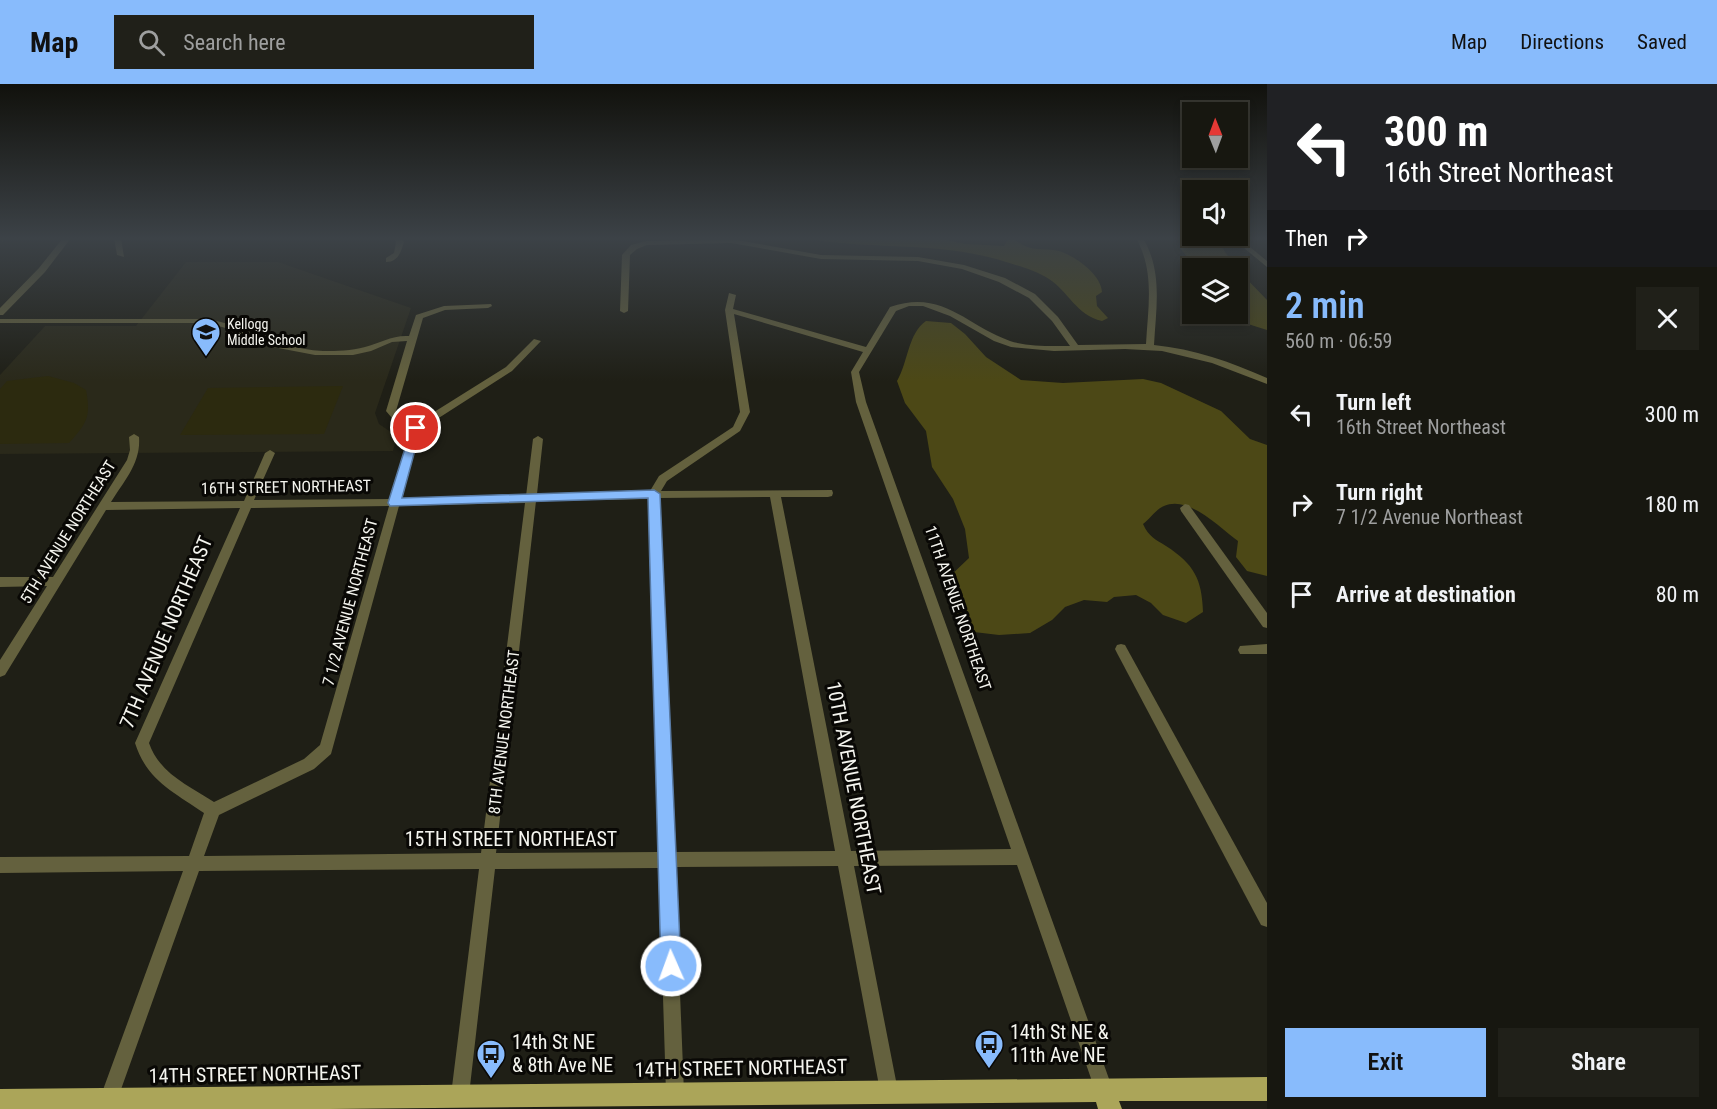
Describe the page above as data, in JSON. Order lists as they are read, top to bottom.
{
  "streets": {
    "main road": ["14TH STREET NORTHEAST"],
    "street": [
      "16TH STREET NORTHEAST",
      "5TH AVENUE NORTHEAST",
      "7 1/2 AVENUE NORTHEAST",
      "11TH AVENUE NORTHEAST",
      "7TH AVENUE NORTHEAST",
      "8TH AVENUE NORTHEAST",
      "10TH AVENUE NORTHEAST",
      "15TH STREET NORTHEAST"
    ]
  },
  "crossings": [
    ["16TH STREET NORTHEAST", "5TH AVENUE NORTHEAST"],
    ["16TH STREET NORTHEAST", "7 1/2 AVENUE NORTHEAST"],
    ["16TH STREET NORTHEAST", "7TH AVENUE NORTHEAST"],
    ["16TH STREET NORTHEAST", "8TH AVENUE NORTHEAST"],
    ["16TH STREET NORTHEAST", "10TH AVENUE NORTHEAST"],
    ["7 1/2 AVENUE NORTHEAST", "7TH AVENUE NORTHEAST"],
    ["11TH AVENUE NORTHEAST", "15TH STREET NORTHEAST"],
    ["11TH AVENUE NORTHEAST", "14TH STREET NORTHEAST"],
    ["8TH AVENUE NORTHEAST", "15TH STREET NORTHEAST"],
    ["8TH AVENUE NORTHEAST", "14TH STREET NORTHEAST"],
    ["10TH AVENUE NORTHEAST", "15TH STREET NORTHEAST"],
    ["10TH AVENUE NORTHEAST", "14TH STREET NORTHEAST"]
  ],
  "places": {
    "school or university": ["Kellogg Middle School"],
    "bus stop": ["14th St NE & 11th Ave NE", "14th St NE & 8th Ave NE"]
  },
  "north": "top",
  "page": {
    "header": "Map",
    "search": "Search here",
    "nav": ["Map", "Directions", "Saved"],
    "turn": ["300 m", "16th Street Northeast"],
    "then": "Then",
    "heading": ["2 min", "560 m · 06:59"],
    "list": [
      {
        "name": "Turn left",
        "note": "16th Street Northeast",
        "value": "300 m"
      },
      {
        "name": "Turn right",
        "note": "7 1/2 Avenue Northeast",
        "value": "180 m"
      },
      {
        "name": "Arrive at destination",
        "value": "80 m"
      }
    ],
    "buttons": ["Exit", "Share"]
  }
}
